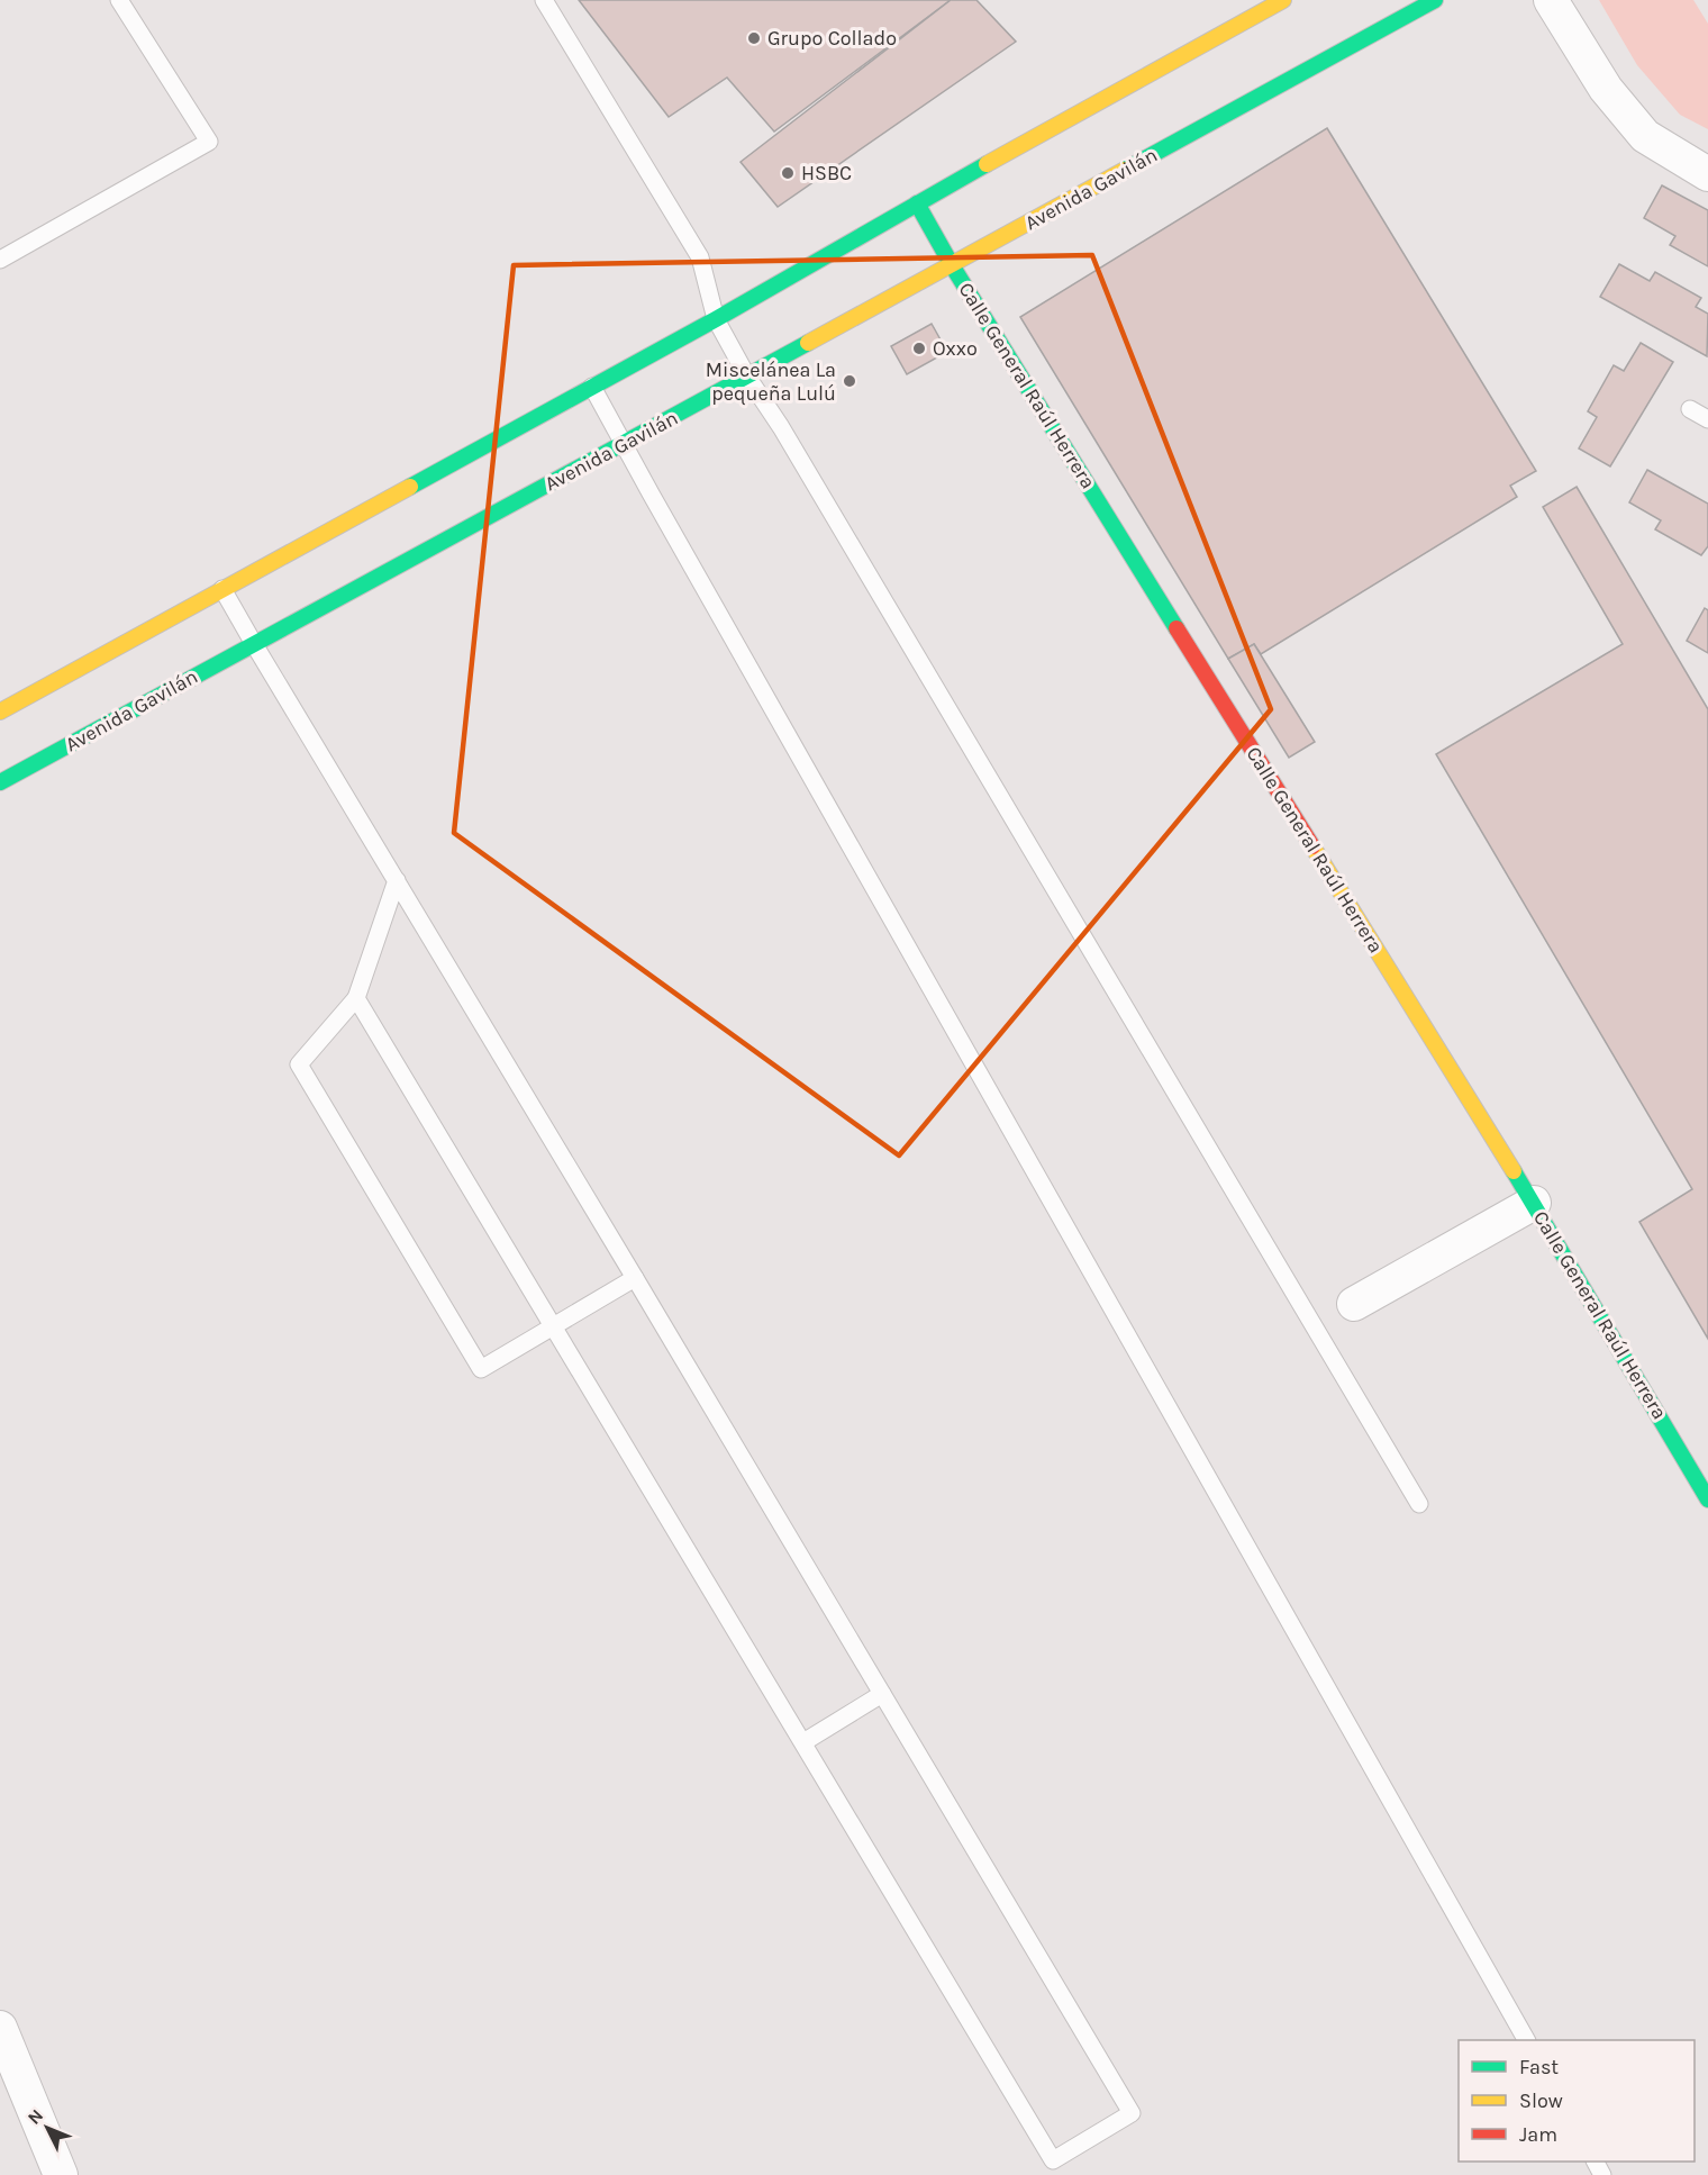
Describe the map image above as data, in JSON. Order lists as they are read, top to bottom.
{
  "streets": {
    "main road": ["Avenida Gavilán", "Calle General Raúl Herrera"]
  },
  "crossings": [
    ["Avenida Gavilán", "Calle General Raúl Herrera"]
  ],
  "places": [
    "Grupo Collado",
    "HSBC",
    "Oxxo",
    "Miscelánea La pequeña Lulú"
  ],
  "legend": ["Fast", "Slow", "Jam"],
  "north": "top left"
}
